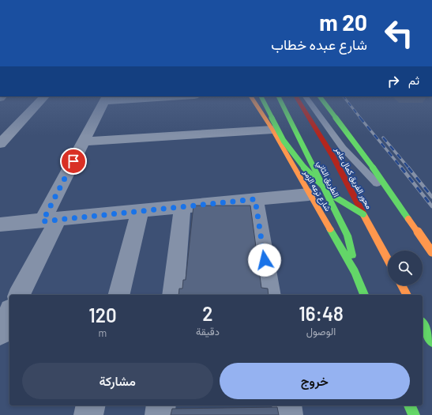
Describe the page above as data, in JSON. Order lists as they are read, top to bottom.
{
  "streets": {
    "main road": ["محور الفريق كمال عامر", "الطريق الثاني", "شارع ترعه الزمر"]
  },
  "crossings": [
    ["الطريق الثاني", "شارع ترعه الزمر"]
  ],
  "page": {
    "turn": ["20 m", "شارع عبده خطاب"],
    "then": "ثم",
    "eta": [
      "16:48",
      "الوصول",
      "2",
      "دقيقة",
      "120",
      "m"
    ],
    "buttons": ["خروج", "مشاركة"]
  }
}
